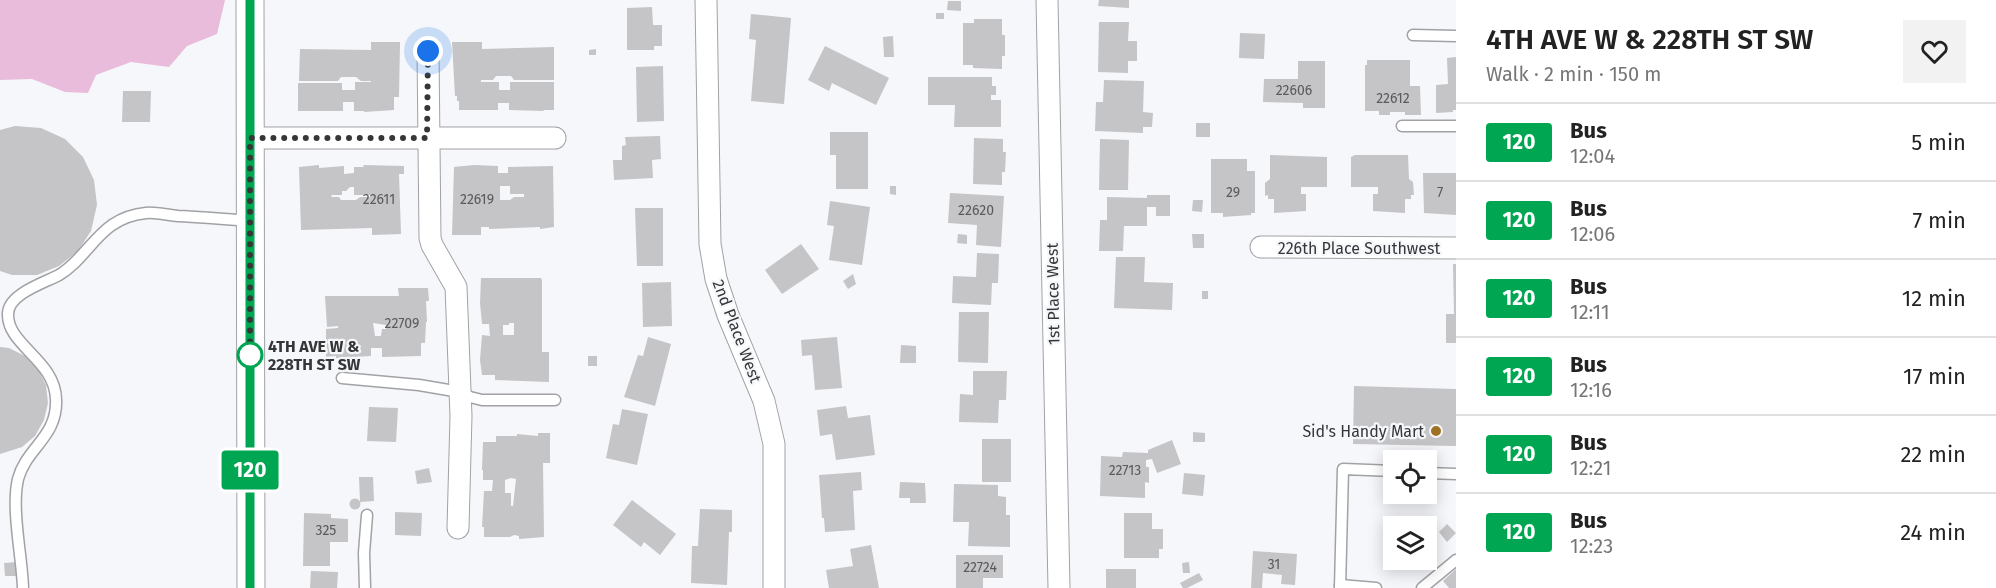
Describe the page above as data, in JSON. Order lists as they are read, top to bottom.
{
  "streets": {
    "street": ["226th Place Southwest", "1st Place West", "2nd Place West"]
  },
  "places": ["4TH AVE W & 228TH ST SW", "Sid's Handy Mart"],
  "lines": ["bus line 120"],
  "house_numbers": [
    "22606",
    "22612",
    "29",
    "7",
    "22611",
    "22619",
    "22620",
    "22709",
    "22713",
    "325",
    "31",
    "22724"
  ],
  "page": {
    "on_map": "120",
    "heading": ["4TH AVE W & 228TH ST SW", "Walk · 2 min · 150 m"],
    "list": [
      {
        "mark": "120",
        "name": "Bus",
        "note": "12:04",
        "value": "5 min"
      },
      {
        "mark": "120",
        "name": "Bus",
        "note": "12:06",
        "value": "7 min"
      },
      {
        "mark": "120",
        "name": "Bus",
        "note": "12:11",
        "value": "12 min"
      },
      {
        "mark": "120",
        "name": "Bus",
        "note": "12:16",
        "value": "17 min"
      },
      {
        "mark": "120",
        "name": "Bus",
        "note": "12:21",
        "value": "22 min"
      },
      {
        "mark": "120",
        "name": "Bus",
        "note": "12:23",
        "value": "24 min"
      }
    ]
  }
}
